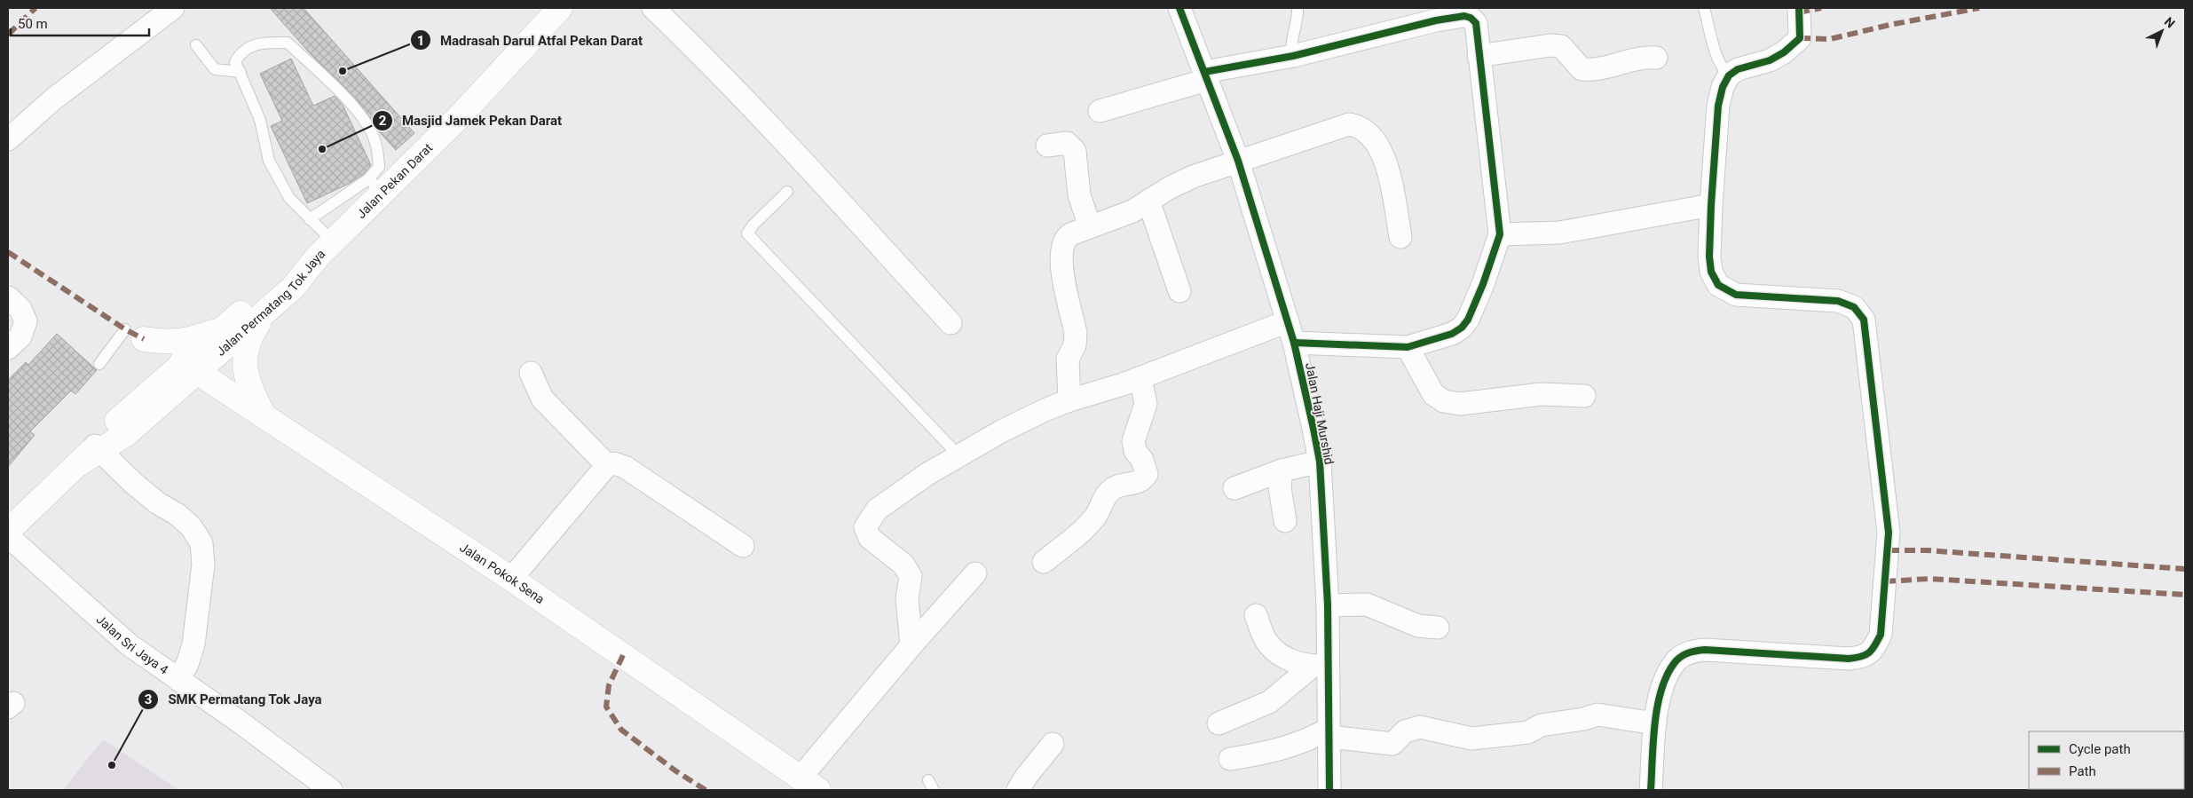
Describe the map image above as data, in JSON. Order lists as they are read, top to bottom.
{
  "streets": {
    "main road": ["Jalan Pekan Darat", "Jalan Permatang Tok Jaya", "Jalan Pokok Sena"],
    "street": ["Jalan Haji Murshid", "Jalan Sri Jaya 4"]
  },
  "crossings": [
    ["Jalan Pekan Darat", "Jalan Permatang Tok Jaya"],
    ["Jalan Permatang Tok Jaya", "Jalan Pokok Sena"]
  ],
  "places": ["Madrasah Darul Atfal Pekan Darat", "Masjid Jamek Pekan Darat", "SMK Permatang Tok Jaya"],
  "legend": ["Cycle path", "Path"],
  "scale_bar": "50 m",
  "north": "top right"
}
